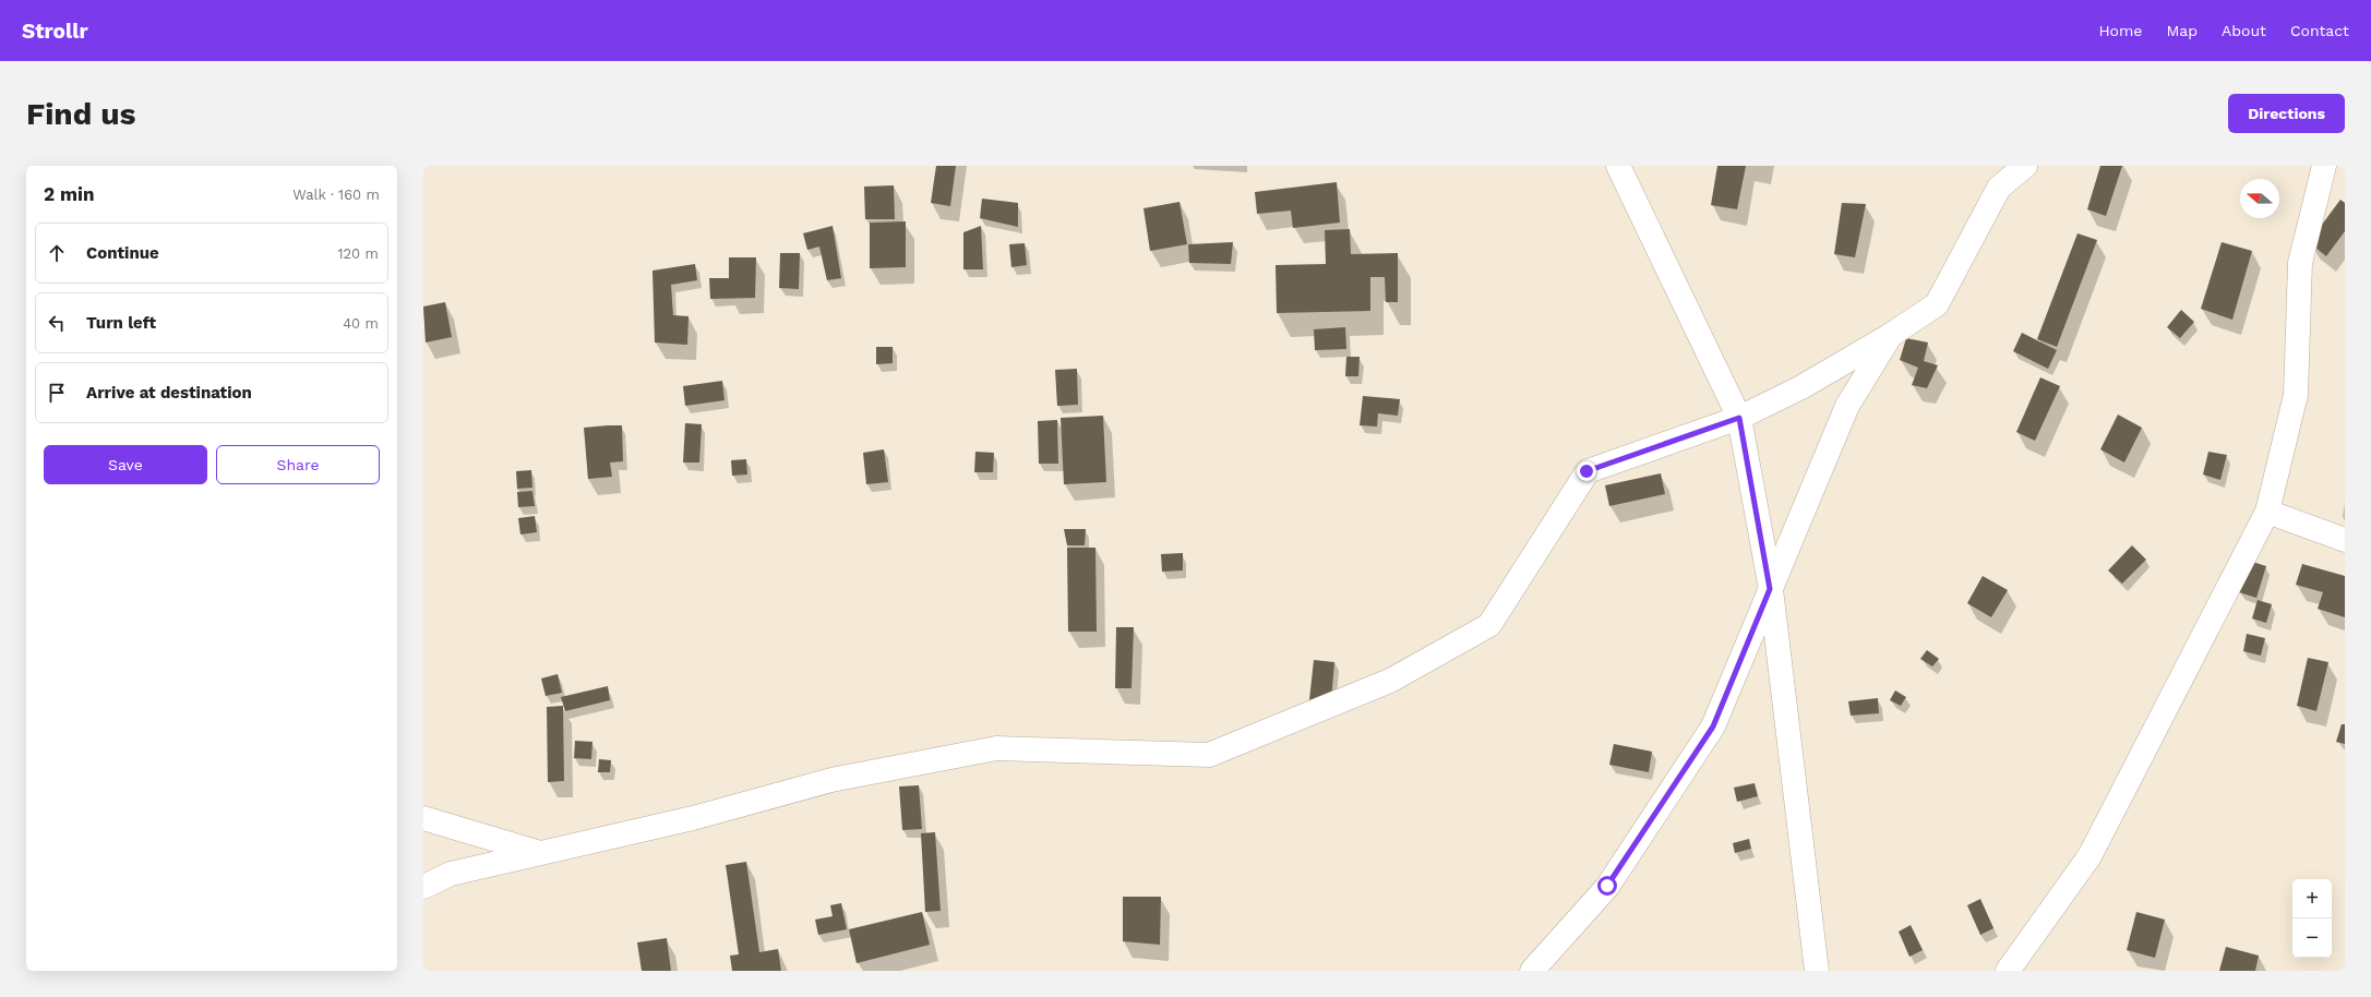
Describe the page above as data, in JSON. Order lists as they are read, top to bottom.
{
  "north": "left",
  "page": {
    "header": "Strollr",
    "nav": [
      "Home",
      "Map",
      "About",
      "Contact"
    ],
    "buttons": [
      "Directions",
      ["Save", "Share"]
    ],
    "title": "Find us",
    "heading": ["2 min", "Walk · 160 m"],
    "list": [
      ["Continue", "120 m"],
      ["Turn left", "40 m"],
      "Arrive at destination"
    ],
    "map_buttons": ["+", "−"]
  }
}
